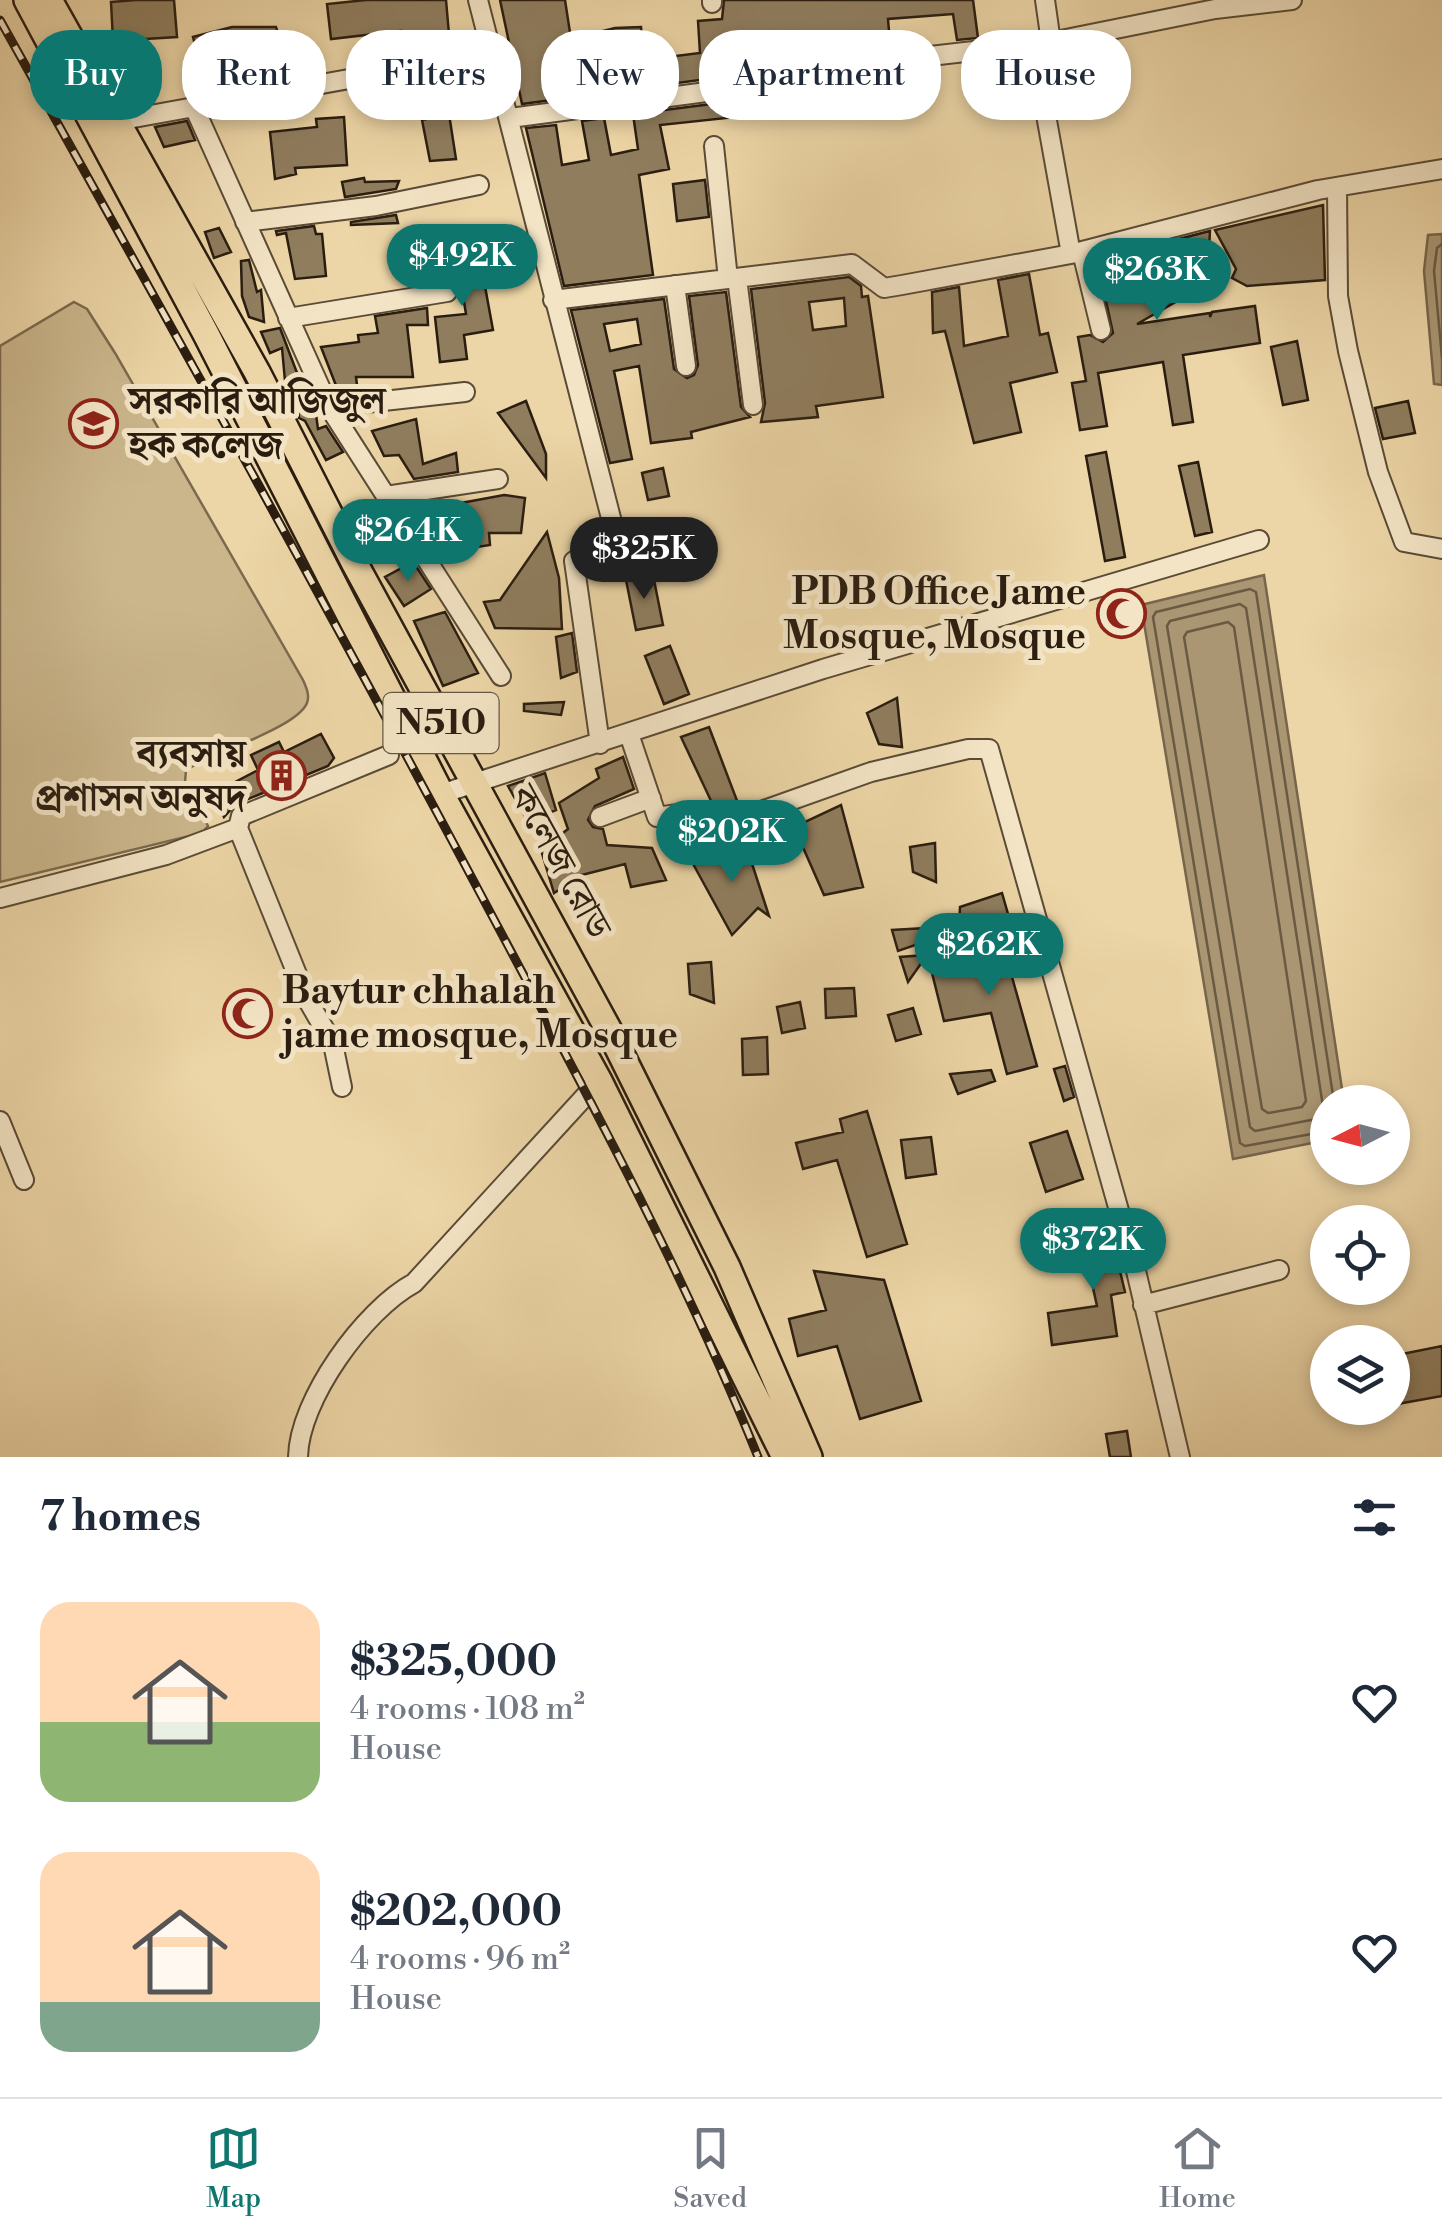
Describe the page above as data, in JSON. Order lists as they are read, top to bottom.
{
  "streets": {
    "highway": ["N510", "কলেজ রোড"]
  },
  "places": {
    "school or university": ["সরকারি আজিজুল হক কলেজ"],
    "mosque": ["PDB Office Jame Mosque, Mosque", "Baytur chhalah jame mosque, Mosque"],
    "building": ["ব্যবসায় প্রশাসন অনুষদ"]
  },
  "north": "left",
  "page": {
    "chip": [
      "Buy",
      "Rent",
      "Filters",
      "New",
      "Apartment",
      "House"
    ],
    "price": [
      "$492K",
      "$263K",
      "$264K",
      "$325K",
      "$202K",
      "$262K",
      "$372K"
    ],
    "heading": "7 homes",
    "list": [
      {
        "name": "$325,000",
        "note": "4 rooms · 108 m² · House"
      },
      {
        "name": "$202,000",
        "note": "4 rooms · 96 m² · House"
      }
    ],
    "tabs": ["Map", "Saved", "Home"]
  }
}
